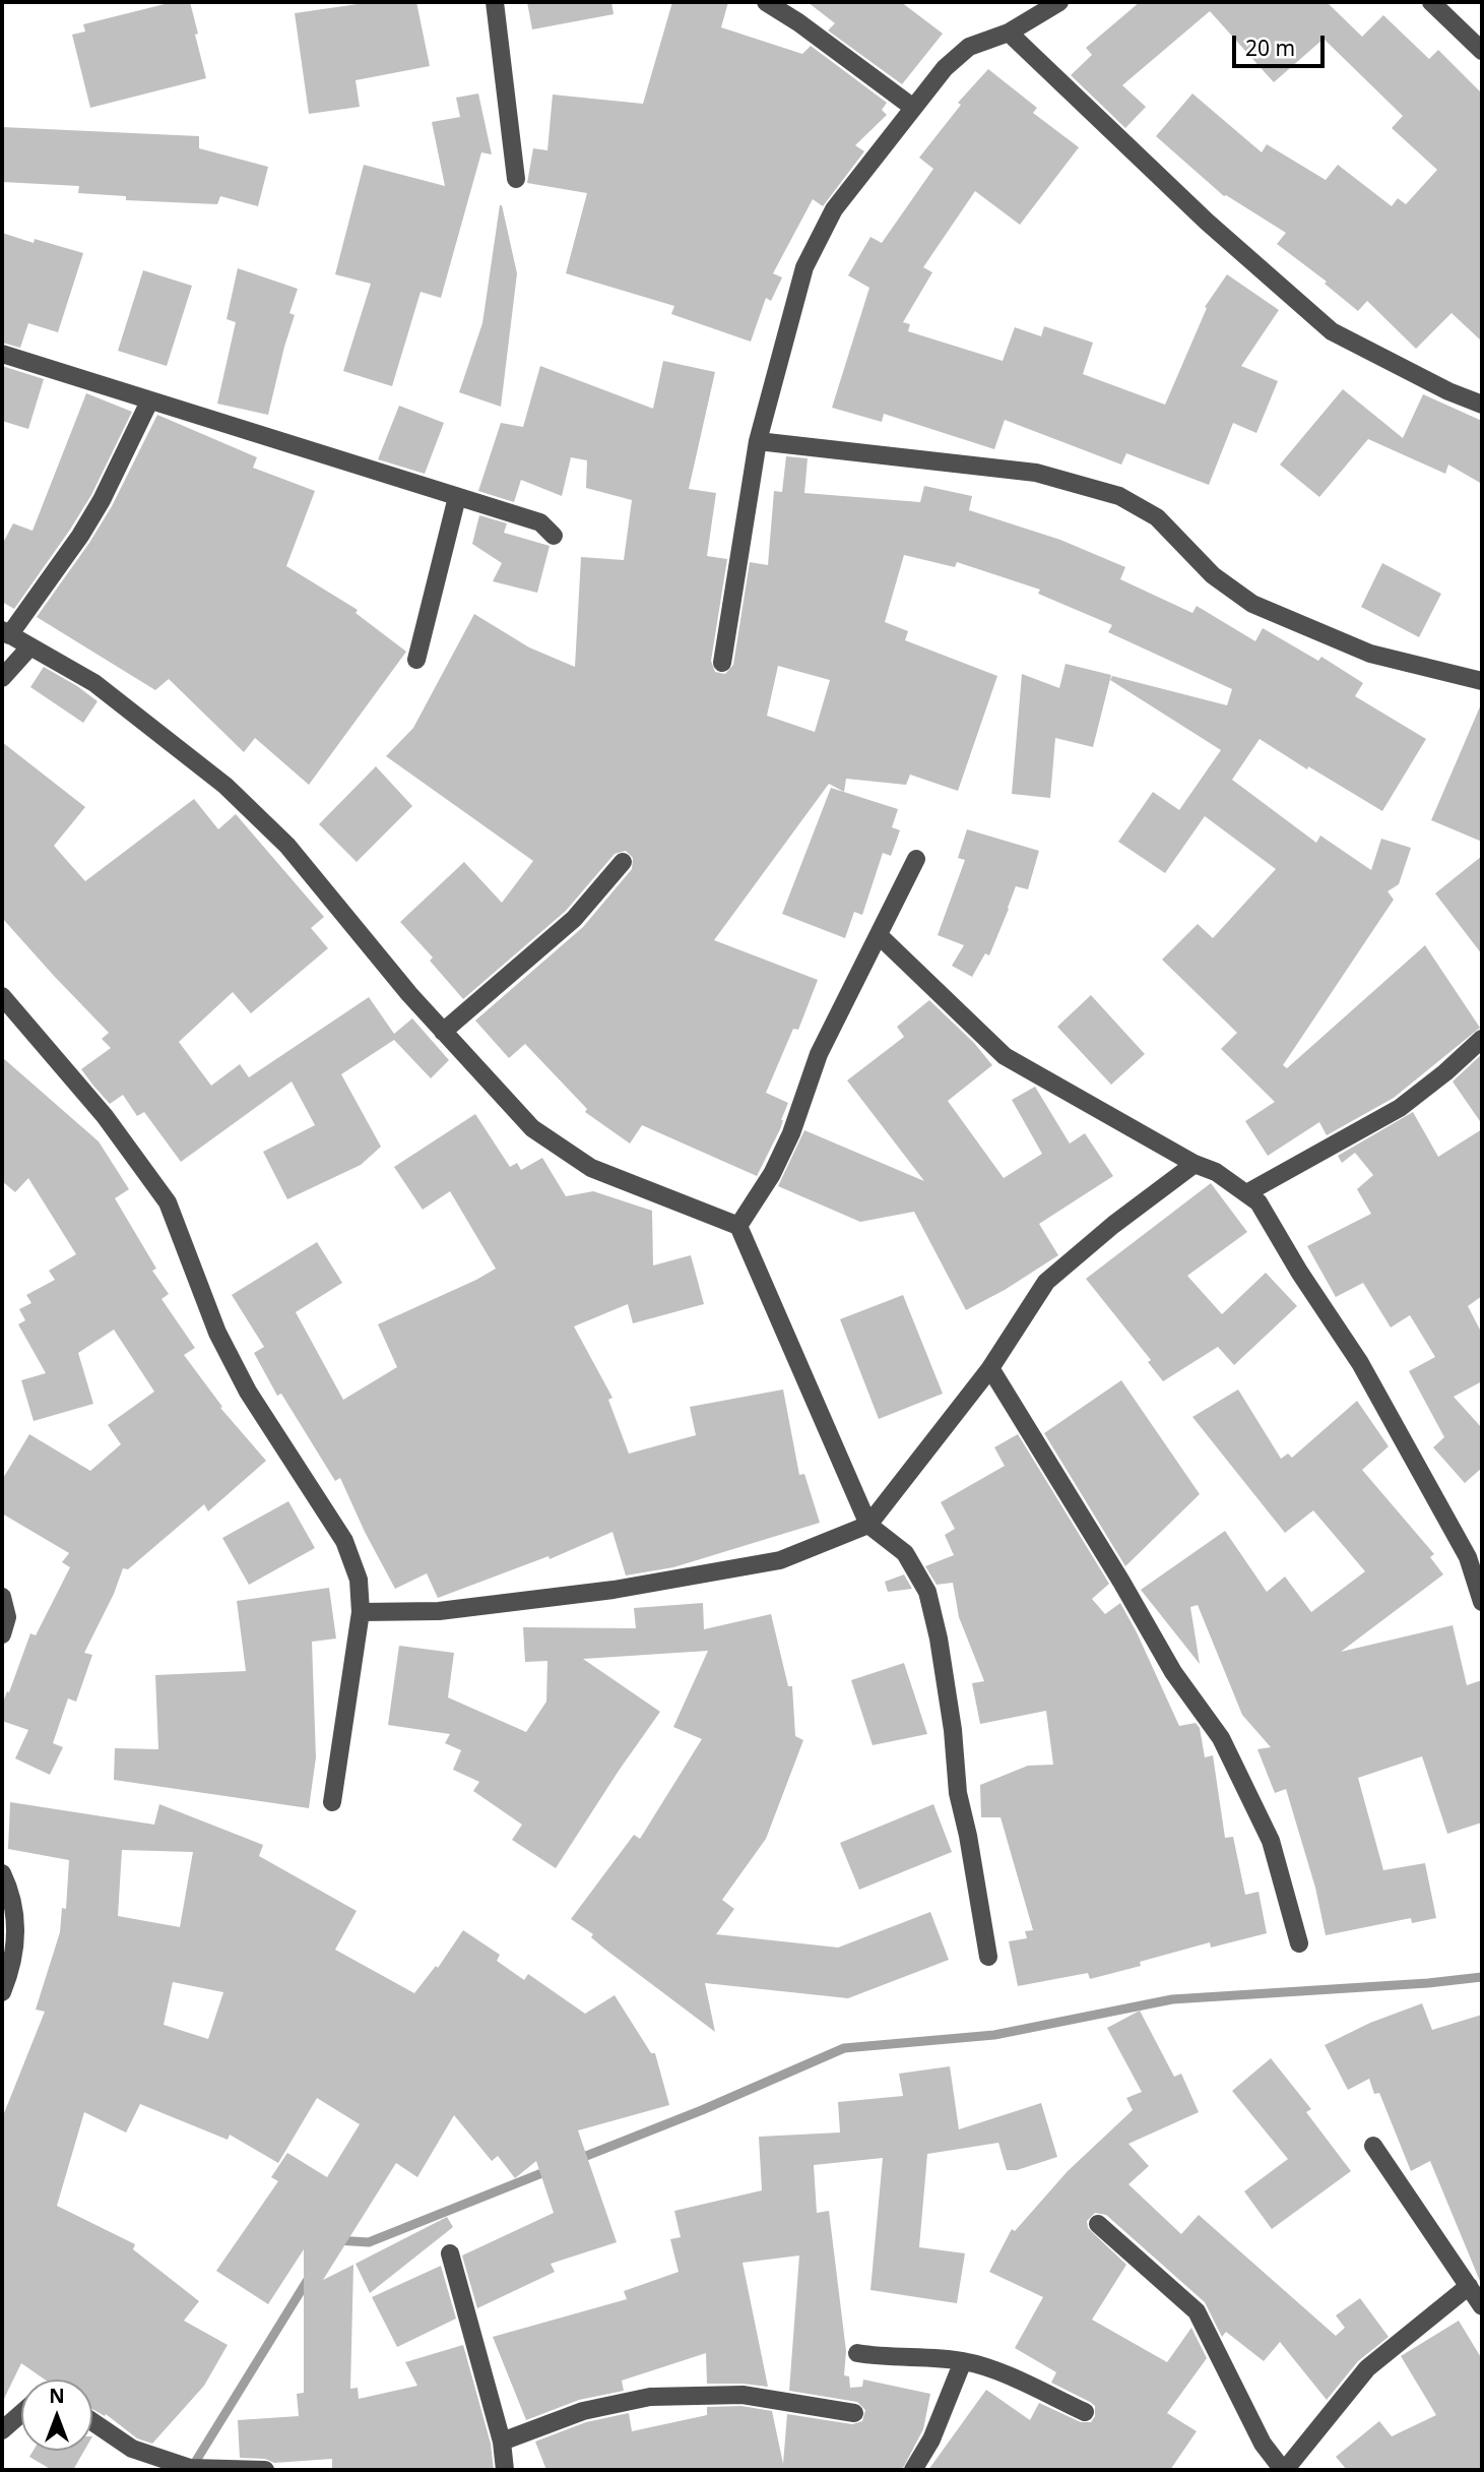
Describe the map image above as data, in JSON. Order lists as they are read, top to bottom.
{
  "scale_bar": "20 m",
  "north": "top"
}
